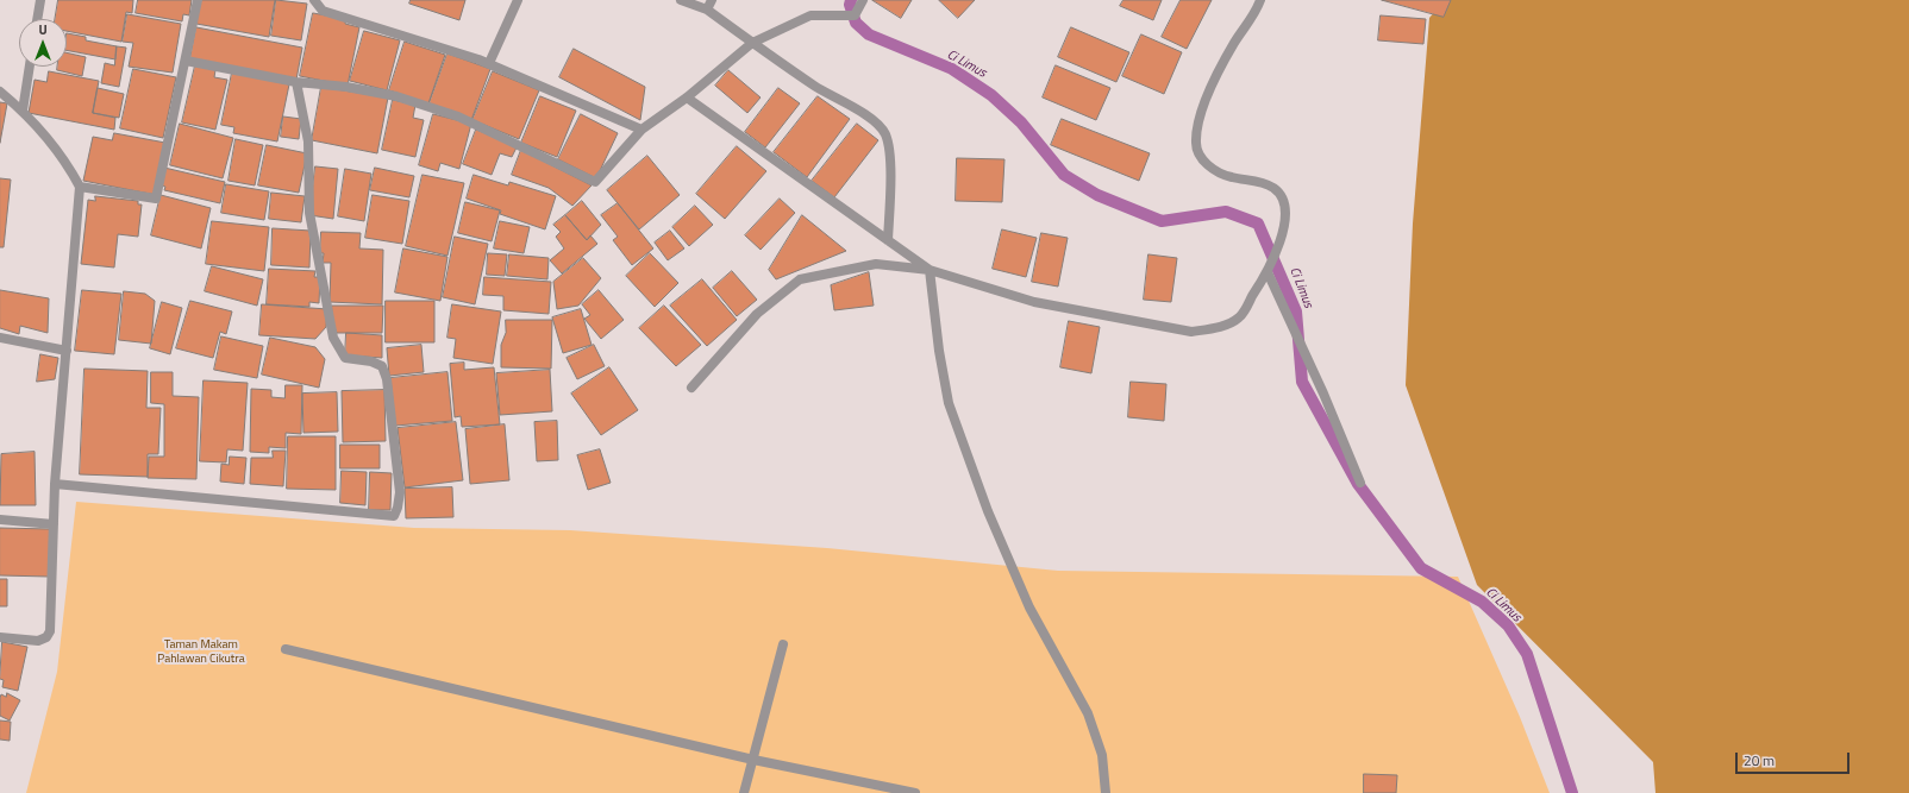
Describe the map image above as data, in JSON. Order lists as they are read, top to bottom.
{
  "water": ["Ci Limus"],
  "parks": ["Taman Makam Pahlawan Cikutra"],
  "scale_bar": "20 m",
  "north": "top"
}
